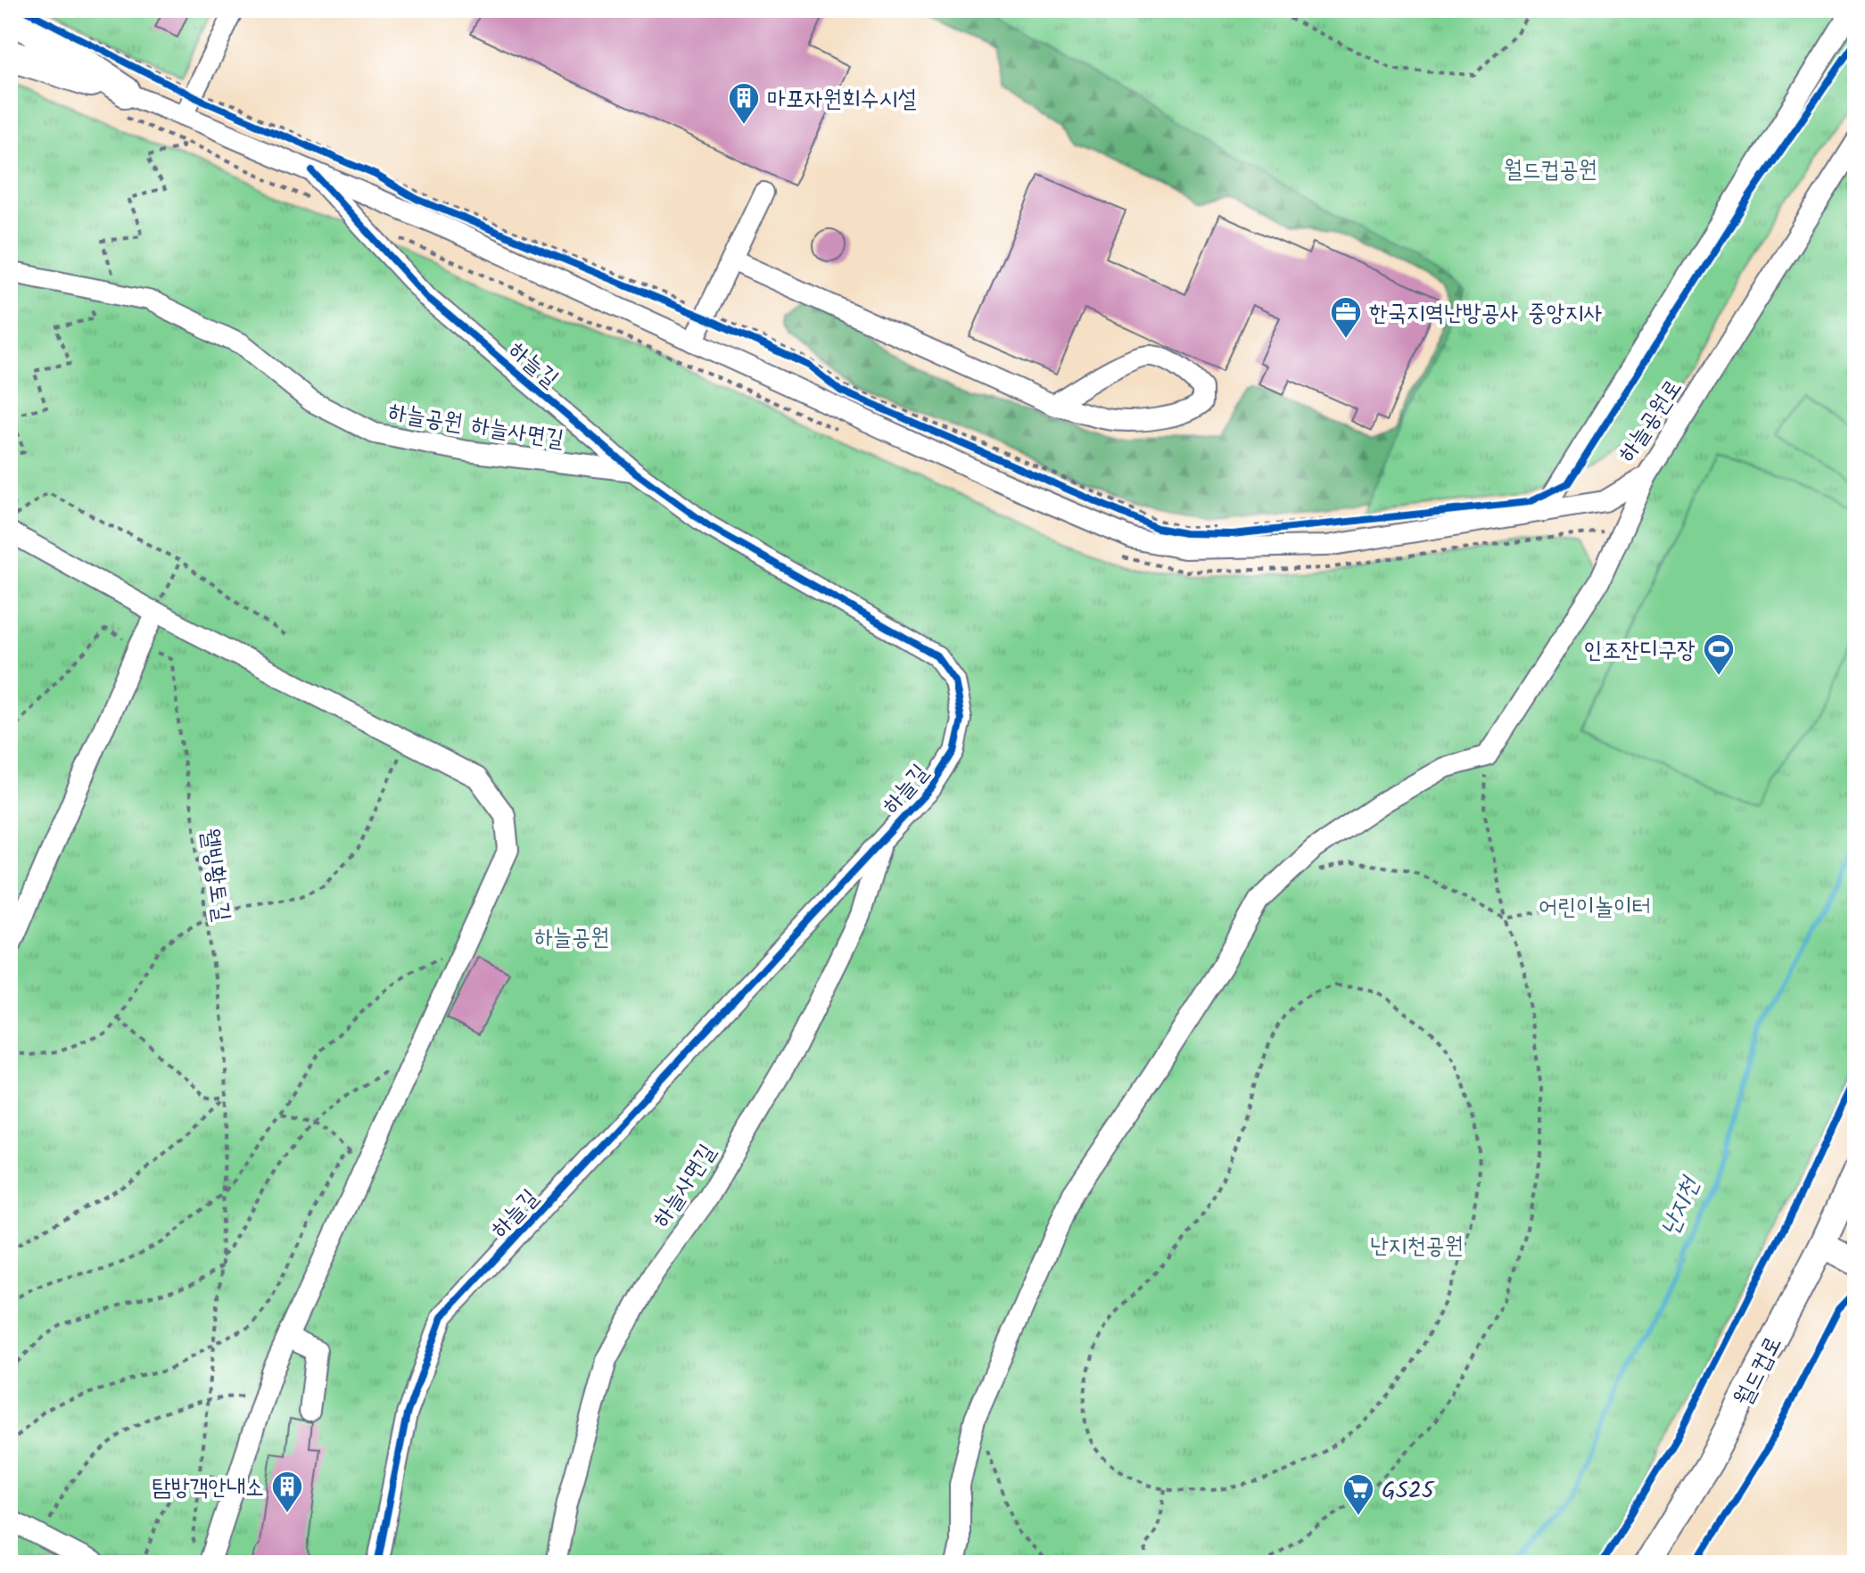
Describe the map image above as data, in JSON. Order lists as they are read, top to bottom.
{
  "streets": {
    "main road": ["월드컵로"],
    "street": [
      "하늘길",
      "하늘공원로",
      "하늘공원 하늘사면길",
      "하늘사면길"
    ],
    "path": ["웰빙황토길"]
  },
  "crossings": [
    ["하늘길", "하늘공원로"],
    ["하늘길", "하늘공원 하늘사면길"],
    ["하늘길", "하늘사면길"]
  ],
  "water": ["난지천"],
  "parks": [
    "월드컵공원",
    "어린이놀이터",
    "하늘공원",
    "난지천공원"
  ],
  "places": {
    "building": ["마포자원회수시설", "탐방객안내소"],
    "office": ["한국지역난방공사 중앙지사"],
    "sports": ["인조잔디구장"],
    "supermarket": ["GS25"]
  }
}
